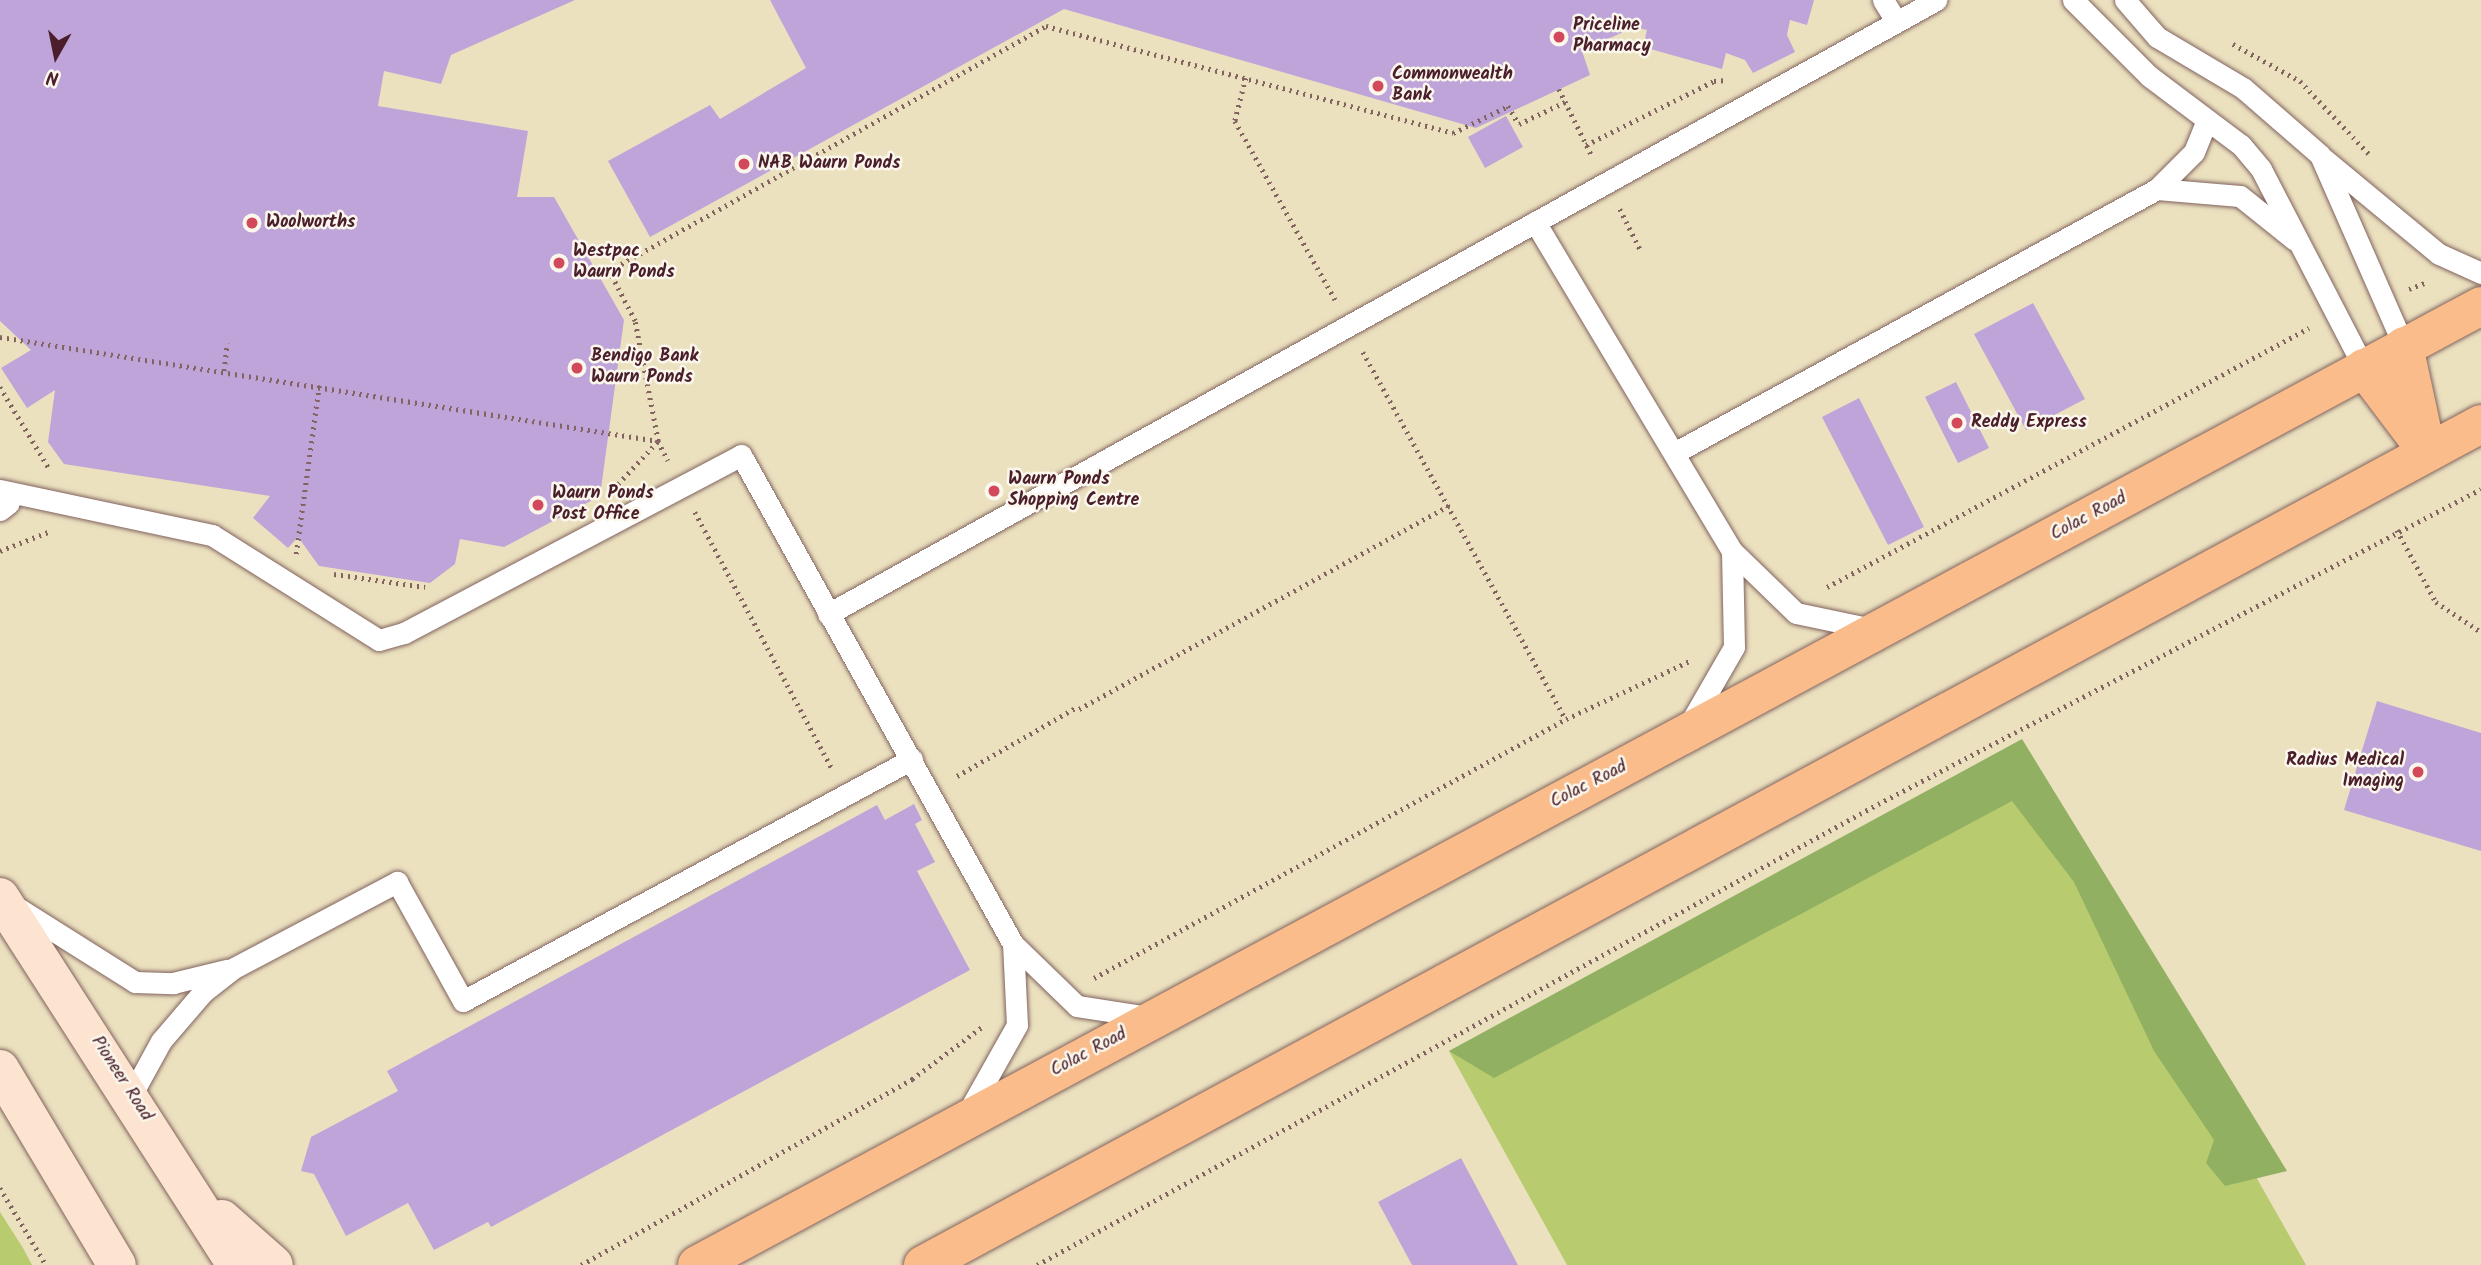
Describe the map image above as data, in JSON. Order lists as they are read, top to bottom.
{
  "streets": {
    "highway": ["Colac Road"],
    "main road": ["Pioneer Road"]
  },
  "places": [
    "Priceline Pharmacy",
    "Commonwealth Bank",
    "NAB Waurn Ponds",
    "Woolworths",
    "Westpac Waurn Ponds",
    "Bendigo Bank Waurn Ponds",
    "Reddy Express",
    "Waurn Ponds Shopping Centre",
    "Waurn Ponds Post Office",
    "Radius Medical Imaging"
  ],
  "north": "bottom"
}
